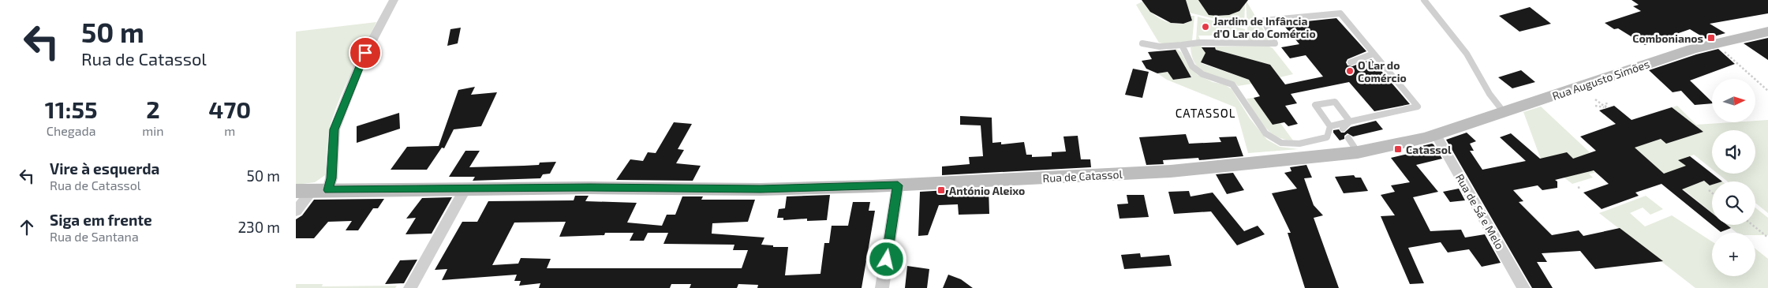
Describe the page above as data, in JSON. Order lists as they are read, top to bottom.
{
  "streets": {
    "main road": ["Rua Augusto Simões", "Rua de Catassol"],
    "street": ["Rua de Sá e Melo"]
  },
  "crossings": [
    ["Rua Augusto Simões", "Rua de Catassol"],
    ["Rua Augusto Simões", "Rua de Sá e Melo"],
    ["Rua de Catassol", "Rua de Sá e Melo"]
  ],
  "districts": ["CATASSOL"],
  "places": {
    "other": ["Jardim de Infância d'O Lar do Comércio", "O Lar do Comércio"],
    "transit": ["Combonianos", "Catassol", "António Aleixo"]
  },
  "north": "right",
  "page": {
    "turn": ["50 m", "Rua de Catassol"],
    "map_buttons": "+",
    "eta": [
      "11:55",
      "Chegada",
      "2",
      "min",
      "470",
      "m"
    ],
    "list": [
      {
        "name": "Vire à esquerda",
        "note": "Rua de Catassol",
        "value": "50 m"
      },
      {
        "name": "Siga em frente",
        "note": "Rua de Santana",
        "value": "230 m"
      }
    ]
  }
}
